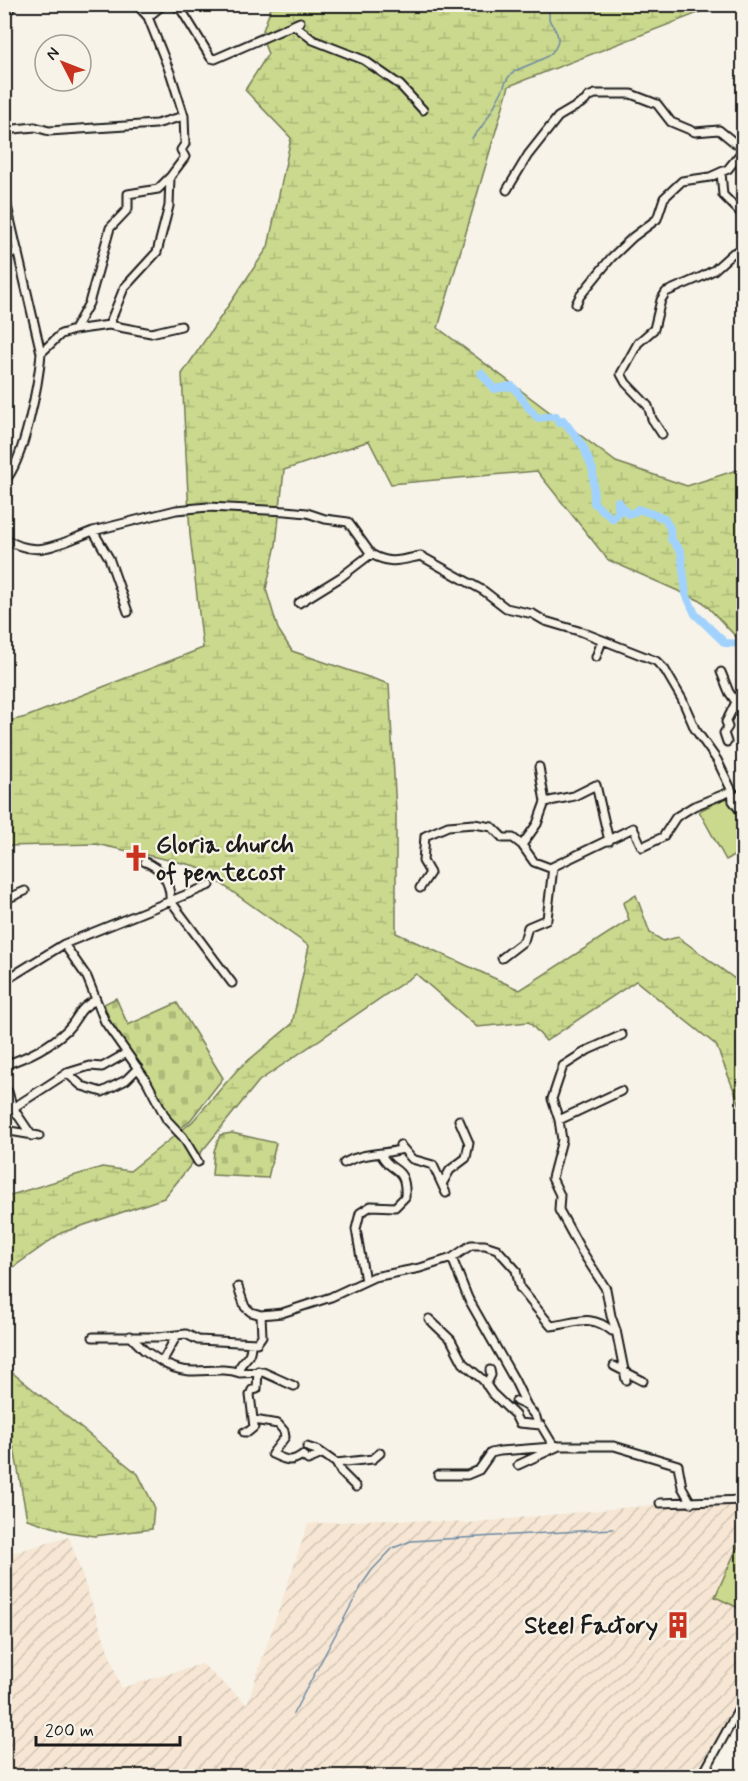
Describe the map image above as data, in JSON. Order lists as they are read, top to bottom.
{
  "places": {
    "church": ["Gloria church of pentecost"],
    "building": ["Steel Factory"]
  },
  "scale_bar": "200 m",
  "north": "top left"
}
